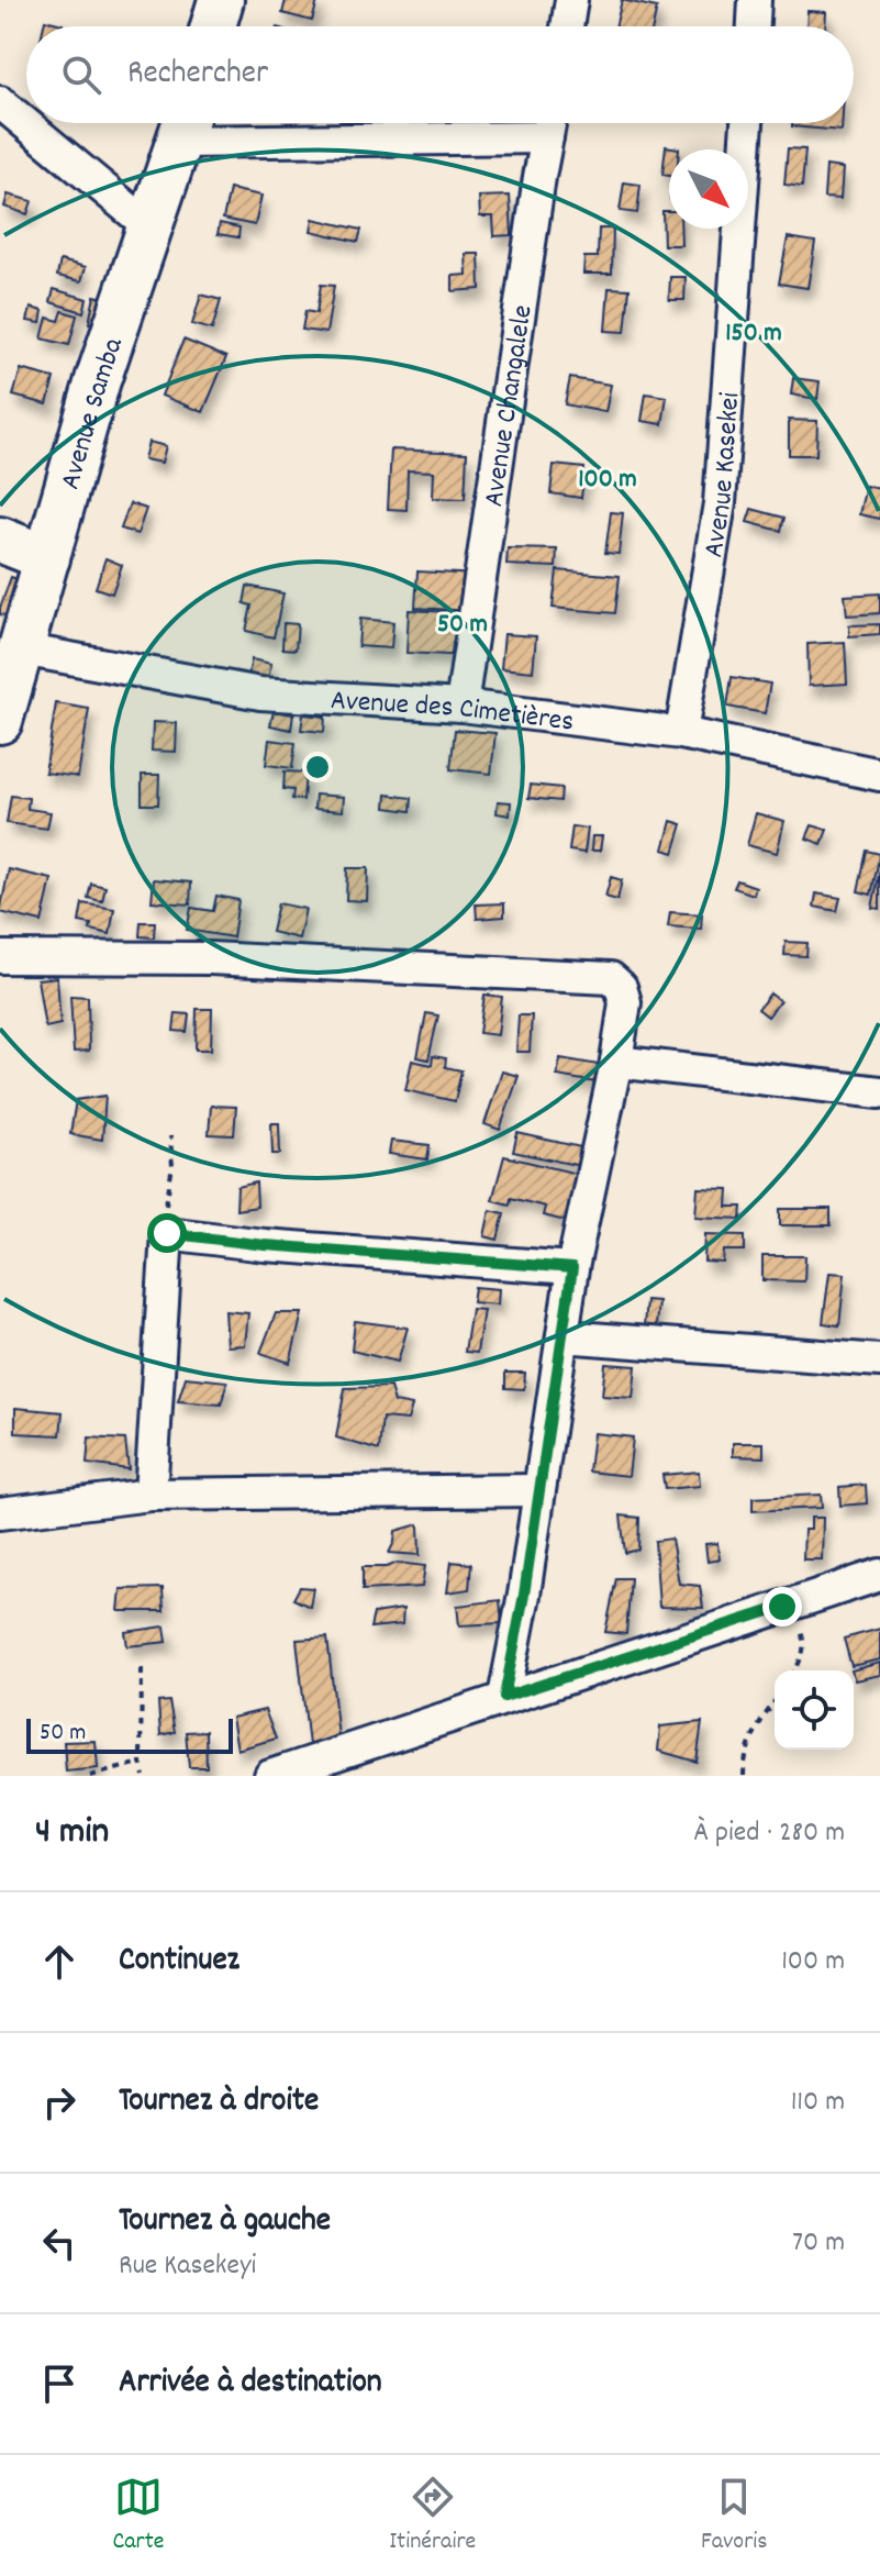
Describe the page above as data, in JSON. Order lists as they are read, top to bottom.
{
  "streets": {
    "street": [
      "Avenue Changalele",
      "Avenue Samba",
      "Avenue Kasekei",
      "Avenue des Cimetières"
    ]
  },
  "crossings": [
    ["Avenue Changalele", "Avenue des Cimetières"],
    ["Avenue Samba", "Avenue des Cimetières"],
    ["Avenue Kasekei", "Avenue des Cimetières"]
  ],
  "scale_bar": "50 m",
  "north": "bottom right",
  "page": {
    "search": "Rechercher",
    "scale": "50 m",
    "heading": ["4 min", "À pied · 280 m"],
    "list": [
      ["Continuez", "100 m"],
      ["Tournez à droite", "110 m"],
      ["Tournez à gauche", "Rue Kasekeyi", "70 m"],
      "Arrivée à destination"
    ],
    "nav": ["Carte", "Itinéraire", "Favoris"]
  },
  "rings": ["150 m", "100 m", "50 m"]
}
